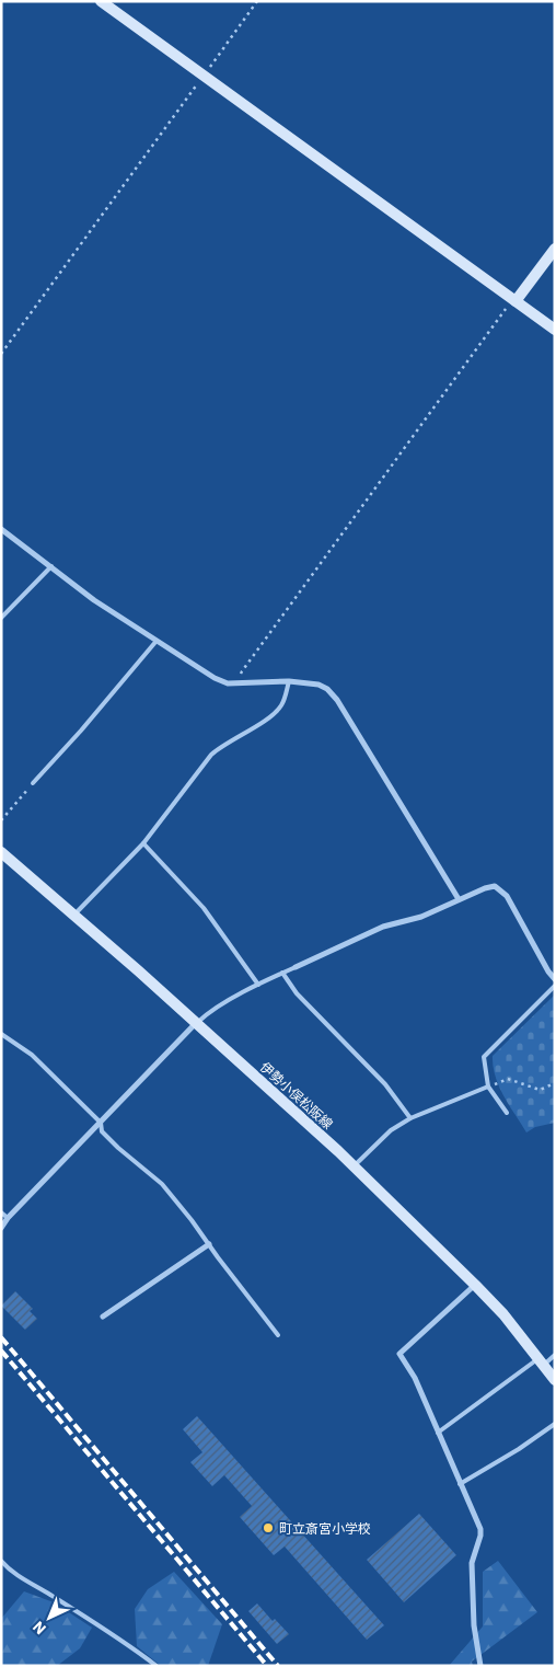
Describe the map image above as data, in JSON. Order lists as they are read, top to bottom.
{
  "streets": {
    "main road": ["伊勢小俣松阪線"]
  },
  "places": ["町立斎宮小学校"],
  "north": "bottom left"
}
